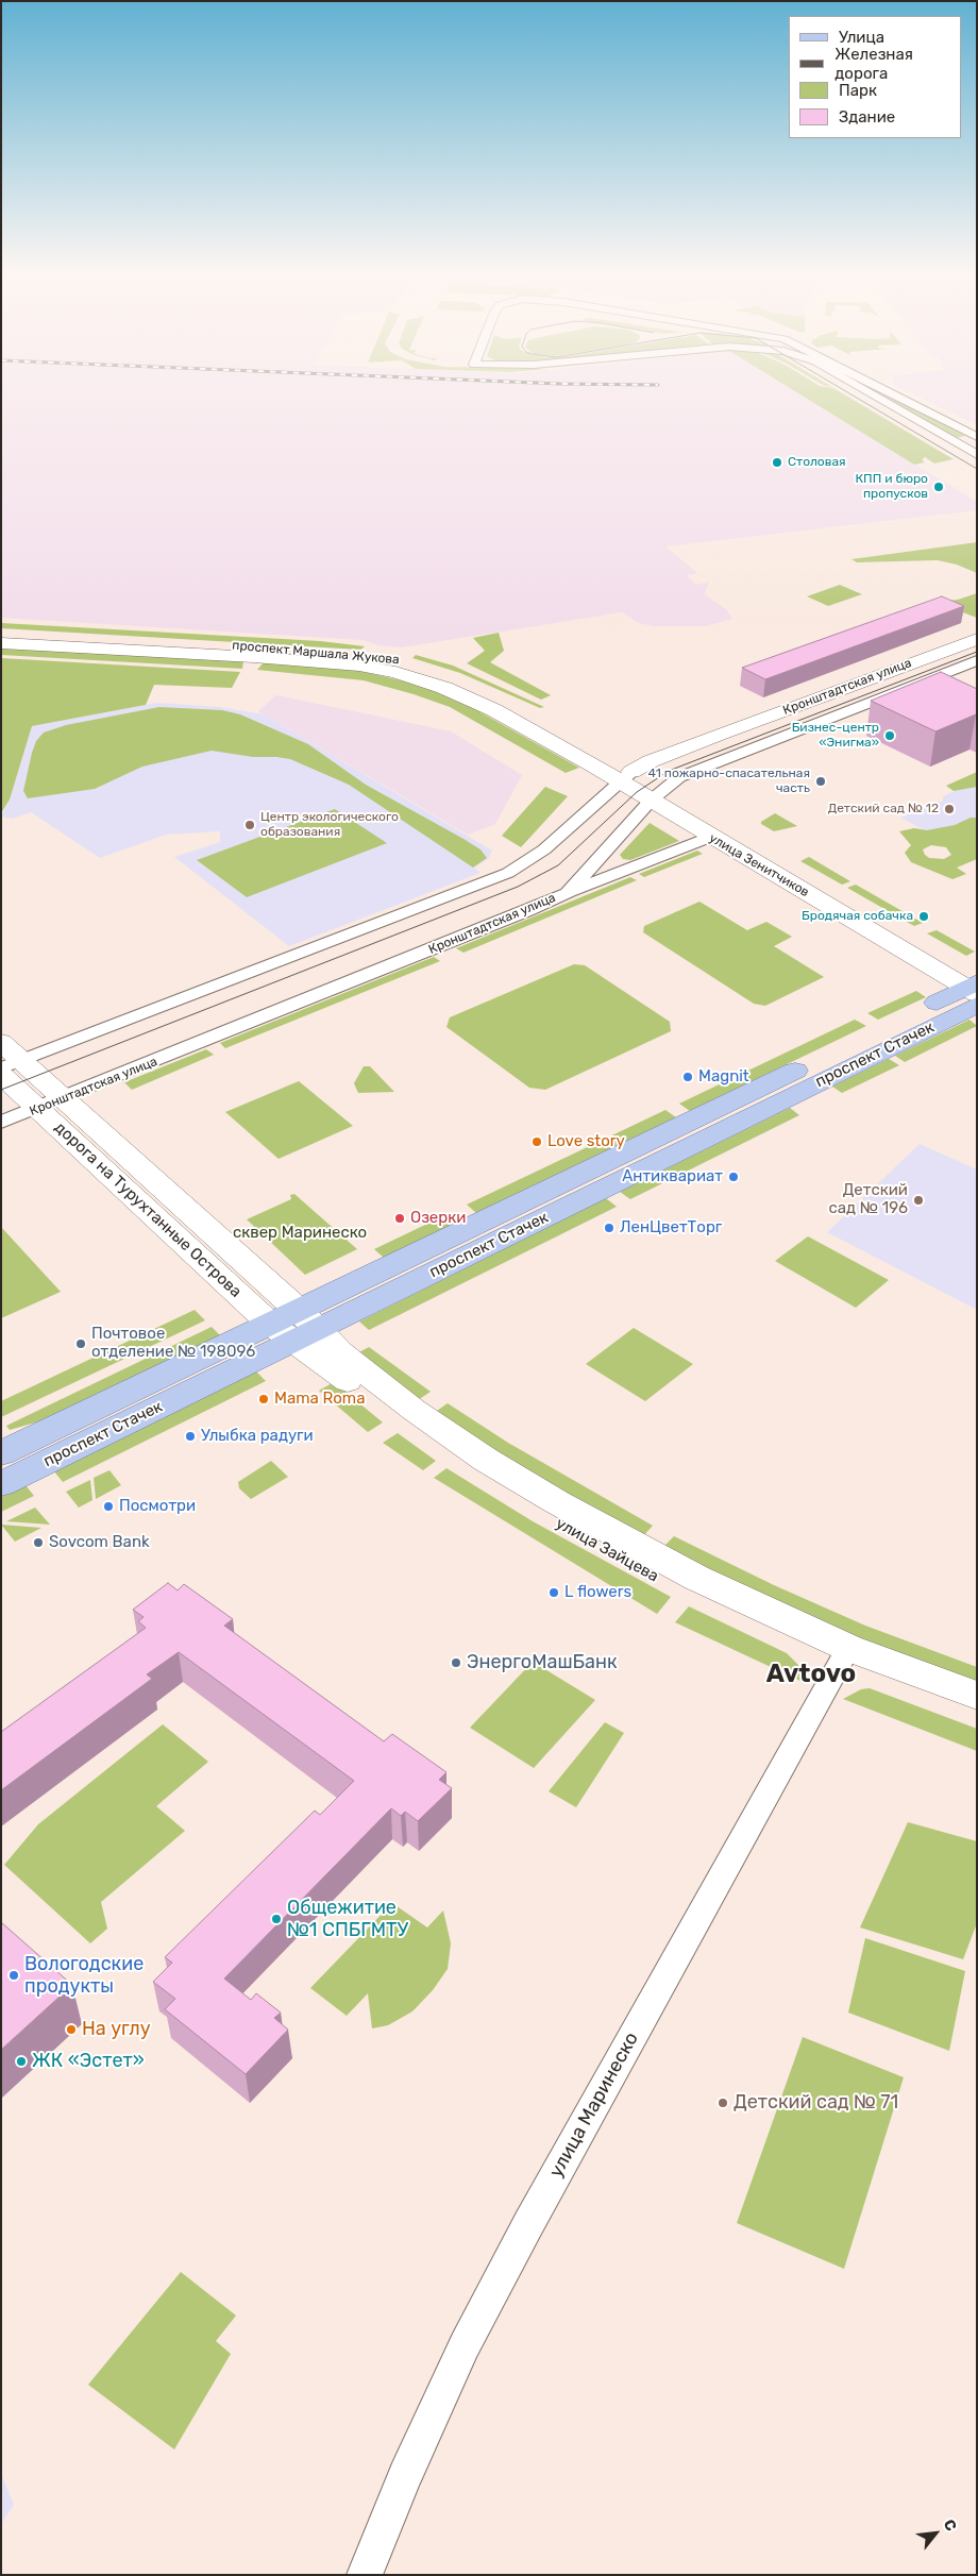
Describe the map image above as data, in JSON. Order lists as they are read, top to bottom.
{
  "streets": {
    "main road": [
      "проспект Маршала Жукова",
      "Кронштадтская улица",
      "улица Зенитчиков",
      "проспект Стачек",
      "дорога на Турухтанные Острова",
      "улица Зайцева"
    ],
    "street": ["улица Маринеско"]
  },
  "crossings": [
    ["проспект Маршала Жукова", "Кронштадтская улица"],
    ["проспект Маршала Жукова", "улица Зенитчиков"],
    ["Кронштадтская улица", "улица Зенитчиков"],
    ["Кронштадтская улица", "дорога на Турухтанные Острова"],
    ["улица Зенитчиков", "проспект Стачек"],
    ["проспект Стачек", "дорога на Турухтанные Острова"],
    ["проспект Стачек", "улица Зайцева"],
    ["дорога на Турухтанные Острова", "улица Зайцева"],
    ["улица Зайцева", "улица Маринеско"]
  ],
  "districts": ["Avtovo"],
  "parks": ["сквер Маринеско"],
  "places": [
    "Столовая",
    "КПП и бюро пропусков",
    "Бизнес-центр «Энигма»",
    "41 пожарно-спасательная часть",
    "Детский сад № 12",
    "Центр экологического образования",
    "Бродячая собачка",
    "Magnit",
    "Love story",
    "Антиквариат",
    "Детский сад № 196",
    "Озерки",
    "ЛенЦветТорг",
    "Почтовое отделение № 198096",
    "Mama Roma",
    "Улыбка радуги",
    "Посмотри",
    "Sovcom Bank",
    "L flowers",
    "ЭнергоМашБанк",
    "Общежитие №1 СПБГМТУ",
    "Вологодские продукты",
    "На углу",
    "ЖК «Эстет»",
    "Детский сад № 71"
  ],
  "legend": [
    "Улица",
    "Железная дорога",
    "Парк",
    "Здание"
  ],
  "north": "top right"
}
